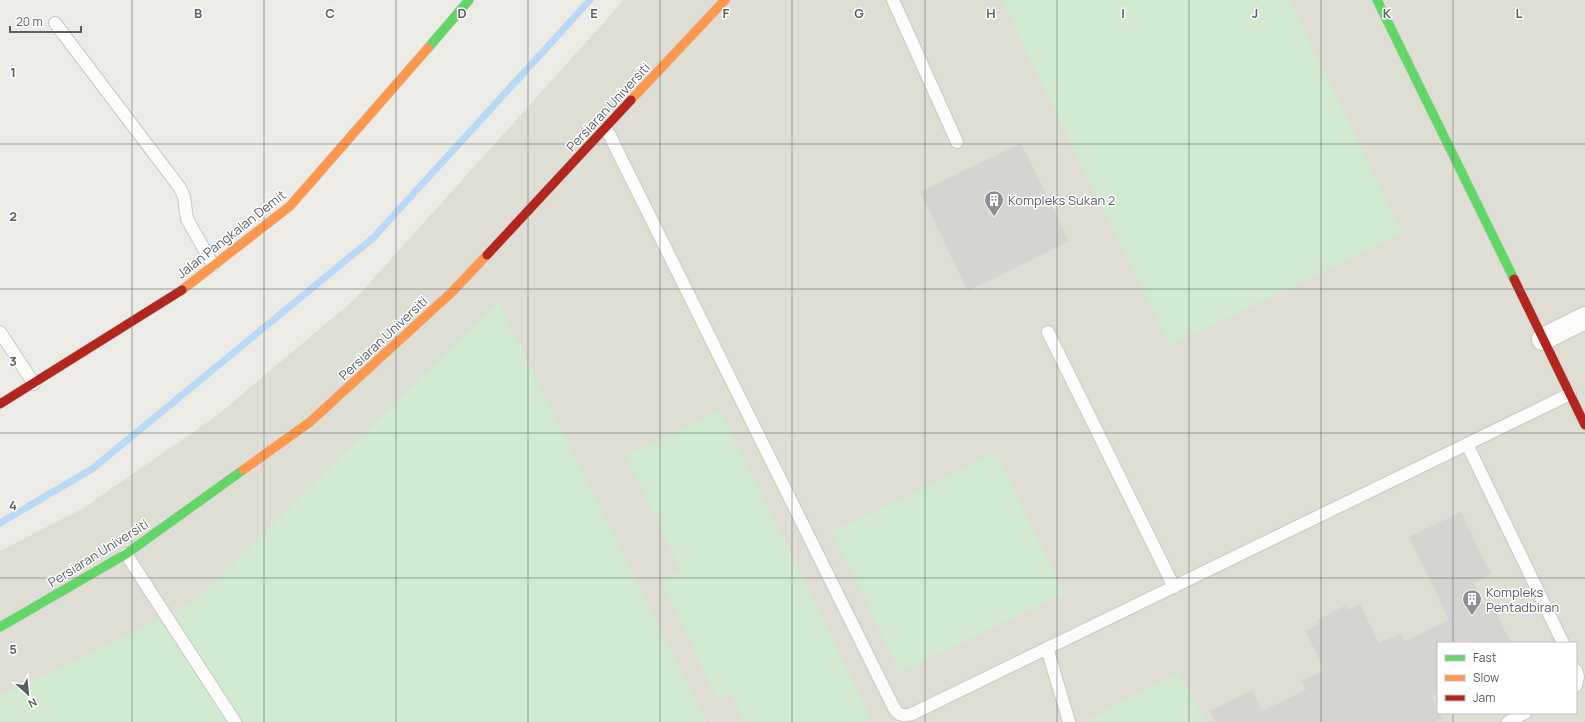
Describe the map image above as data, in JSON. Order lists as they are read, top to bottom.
{
  "streets": {
    "street": ["Persiaran Universiti", "Jalan Pangkalan Demit"]
  },
  "places": {
    "building": ["Kompleks Sukan 2", "Kompleks Pentadbiran"]
  },
  "legend": ["Fast", "Slow", "Jam"],
  "scale_bar": "20 m",
  "north": "bottom right",
  "grid": {
    "columns": [
      "B",
      "C",
      "D",
      "E",
      "F",
      "G",
      "H",
      "I",
      "J",
      "K",
      "L"
    ],
    "rows": [
      "1",
      "2",
      "3",
      "4",
      "5"
    ]
  }
}
